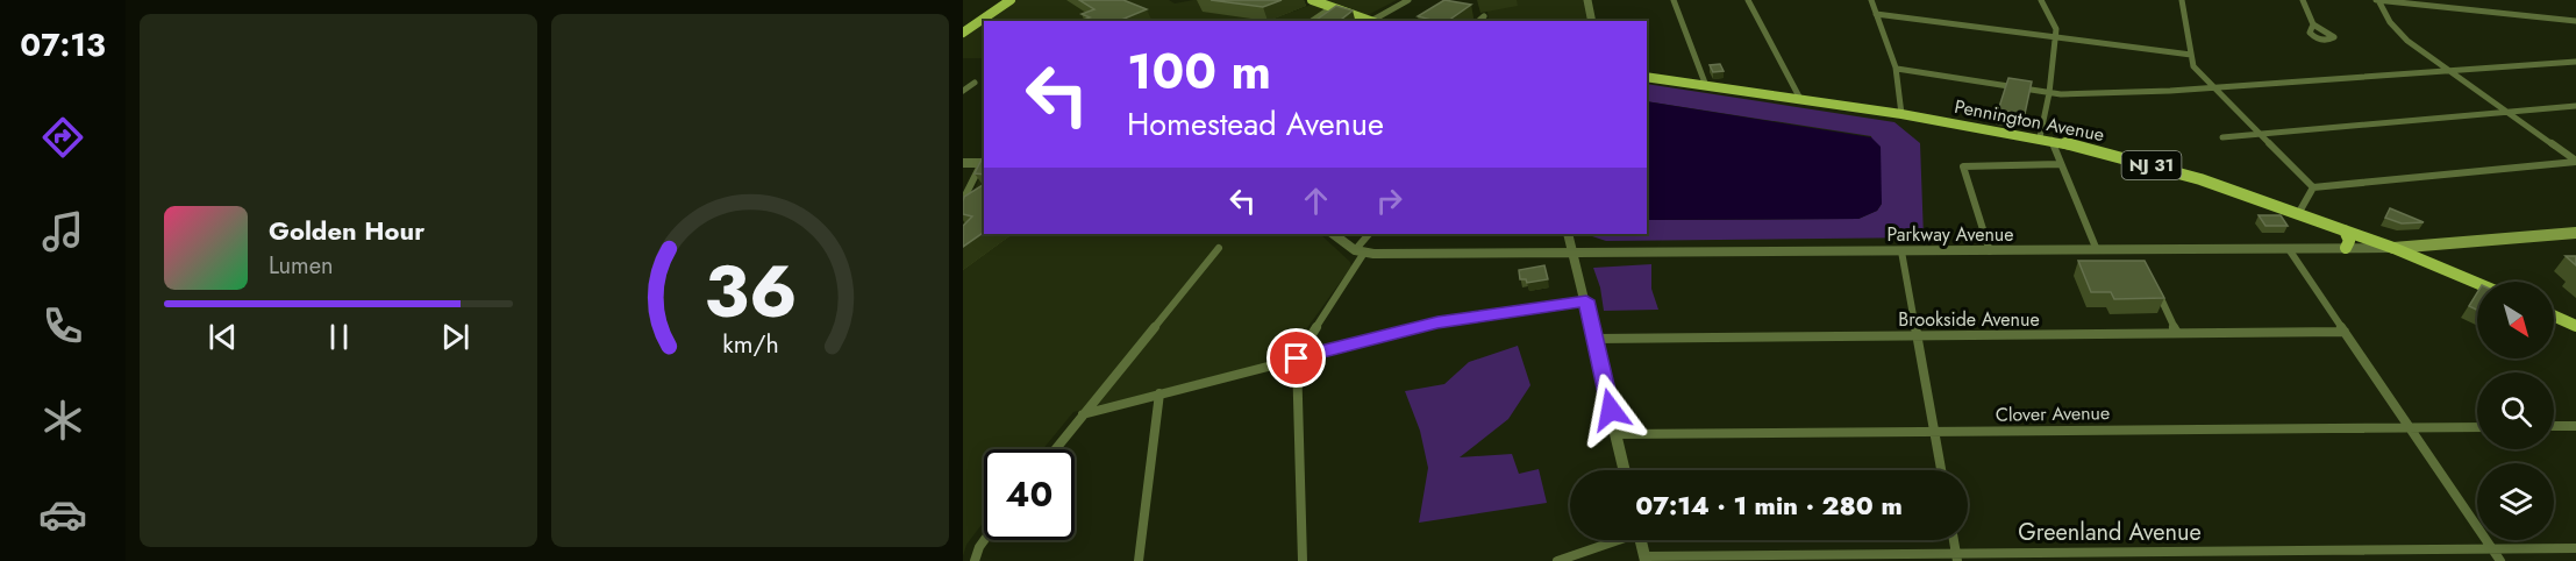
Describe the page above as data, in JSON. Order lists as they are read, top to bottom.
{
  "streets": {
    "main road": ["Pennington Avenue", "NJ 31", "Parkway Avenue"],
    "street": ["Brookside Avenue", "Clover Avenue", "Greenland Avenue"]
  },
  "crossings": [
    ["Pennington Avenue", "NJ 31"],
    ["Pennington Avenue", "Parkway Avenue"],
    ["NJ 31", "Parkway Avenue"]
  ],
  "north": "bottom right",
  "page": {
    "tabs": "07:13",
    "turn": ["100 m", "Homestead Avenue"],
    "song": ["Golden Hour", "Lumen"],
    "limit": "40",
    "trip": "07:14 · 1 min · 280 m",
    "gauge": ["36", "km/h"]
  }
}
